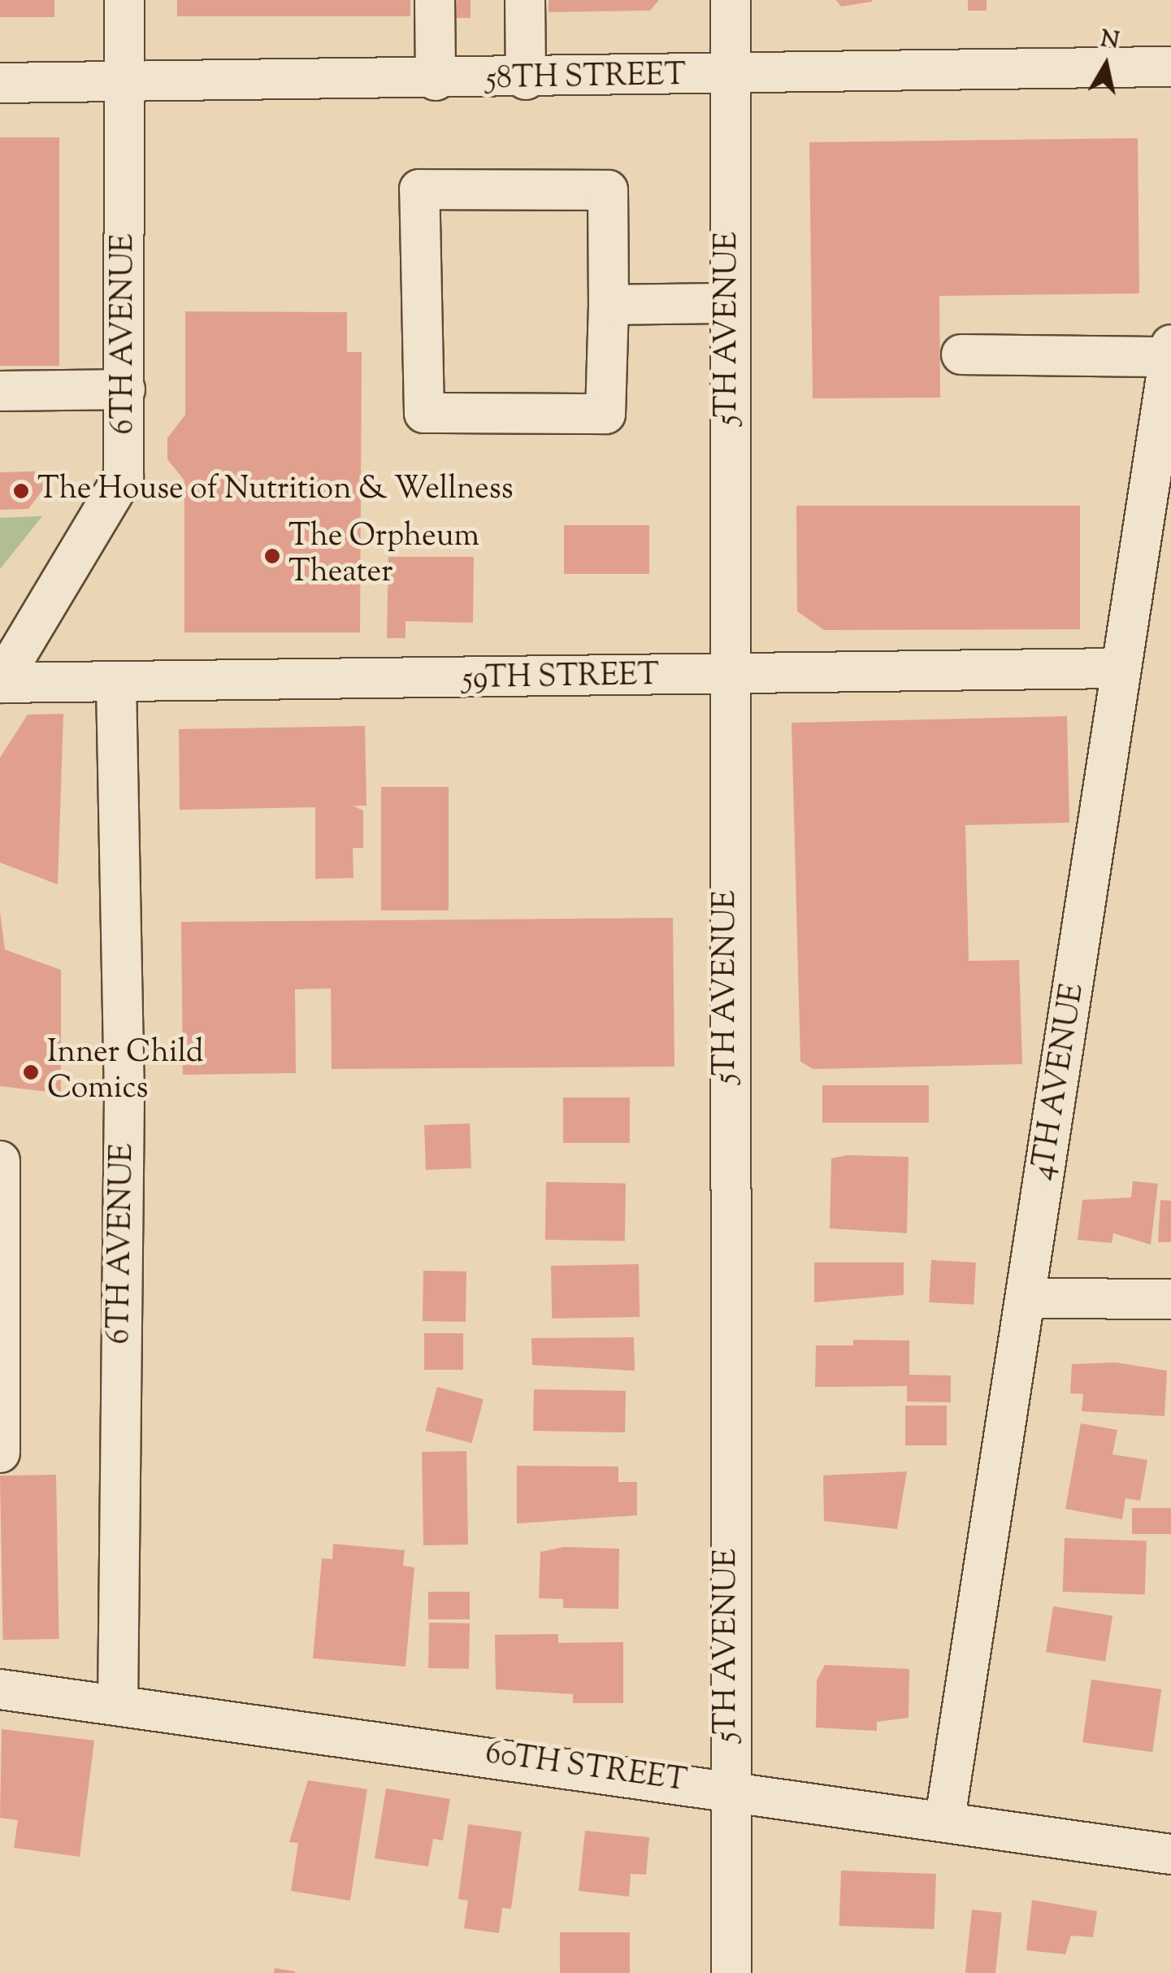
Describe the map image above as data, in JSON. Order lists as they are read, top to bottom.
{
  "streets": {
    "street": [
      "58TH STREET",
      "5TH AVENUE",
      "6TH AVENUE",
      "59TH STREET",
      "4TH AVENUE",
      "60TH STREET"
    ]
  },
  "crossings": [
    ["58TH STREET", "5TH AVENUE"],
    ["58TH STREET", "6TH AVENUE"],
    ["5TH AVENUE", "59TH STREET"],
    ["5TH AVENUE", "60TH STREET"],
    ["6TH AVENUE", "59TH STREET"],
    ["6TH AVENUE", "60TH STREET"],
    ["59TH STREET", "4TH AVENUE"],
    ["4TH AVENUE", "60TH STREET"]
  ],
  "places": ["The House of Nutrition & Wellness", "The Orpheum Theater", "Inner Child Comics"],
  "north": "top"
}
